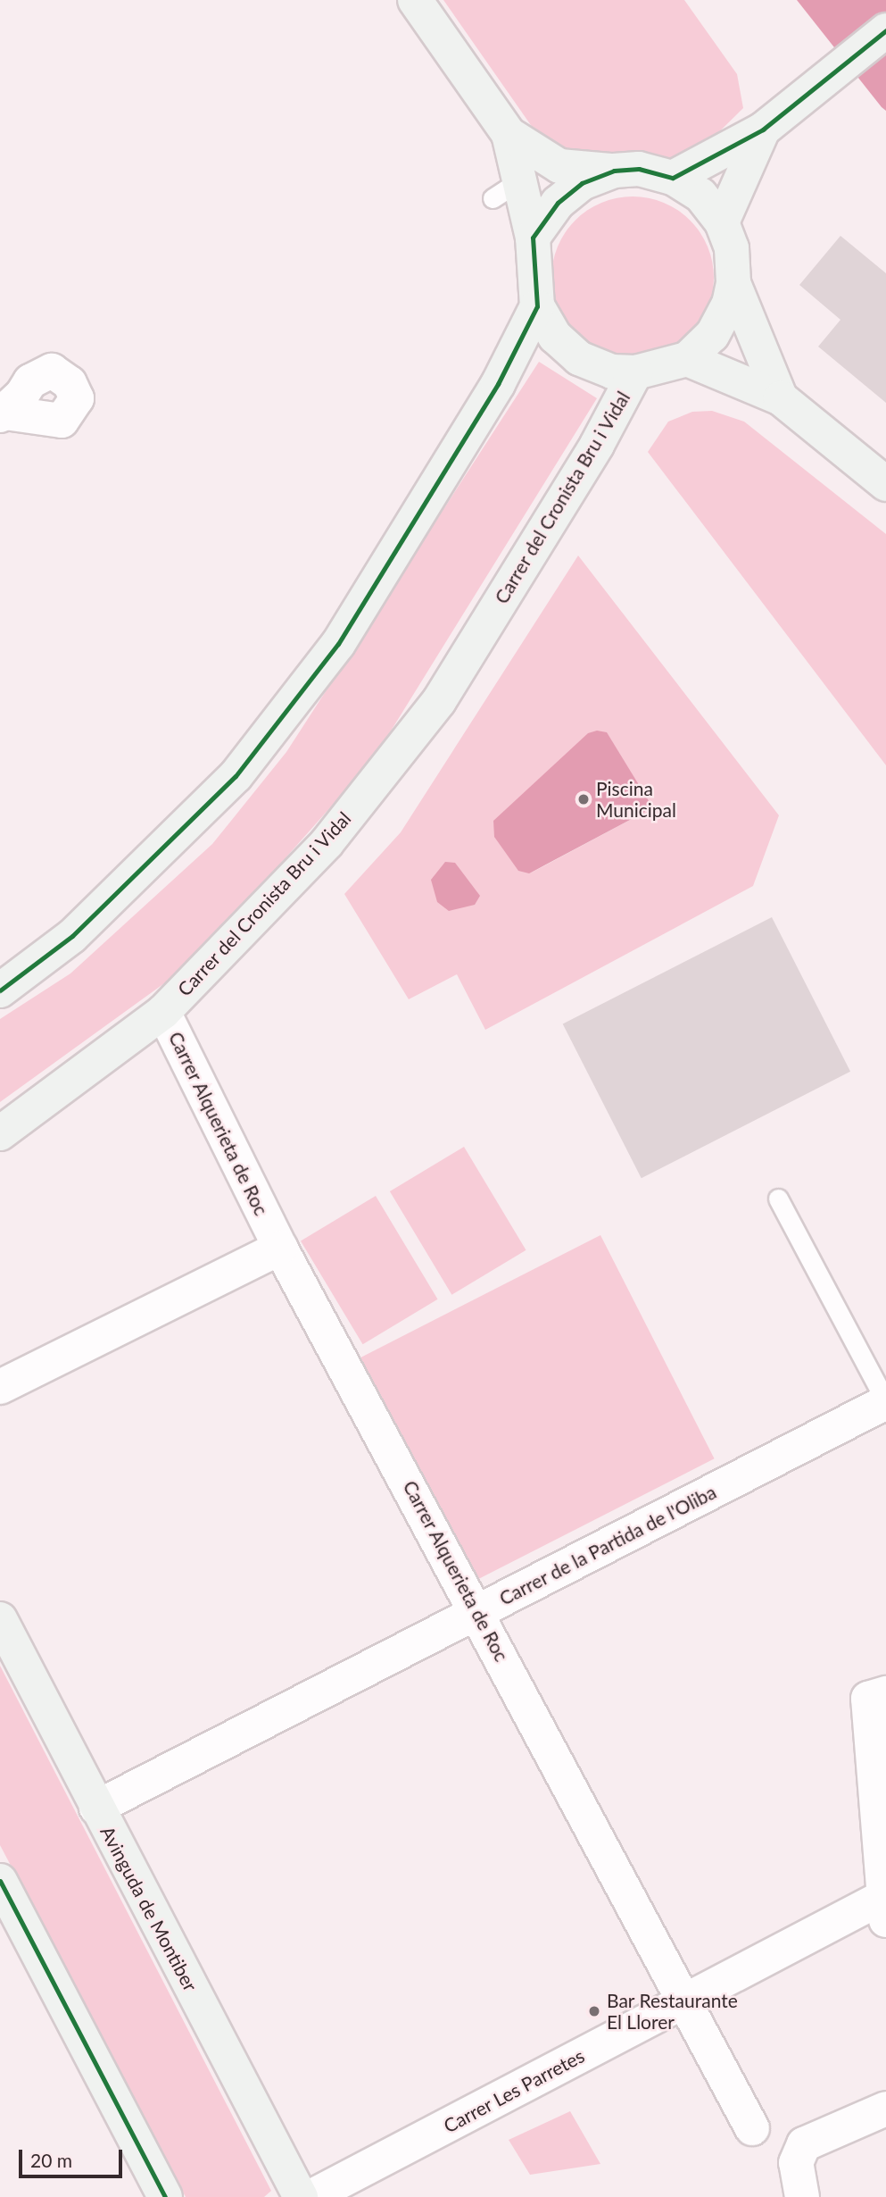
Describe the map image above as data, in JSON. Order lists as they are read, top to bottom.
{
  "streets": {
    "street": [
      "Carrer del Cronista Bru i Vidal",
      "Carrer Alquerieta de Roc",
      "Carrer de la Partida de l'Oliba",
      "Avinguda de Montiber",
      "Carrer Les Parretes"
    ]
  },
  "crossings": [
    ["Carrer del Cronista Bru i Vidal", "Carrer Alquerieta de Roc"],
    ["Carrer Alquerieta de Roc", "Carrer de la Partida de l'Oliba"],
    ["Carrer Alquerieta de Roc", "Carrer Les Parretes"],
    ["Carrer de la Partida de l'Oliba", "Avinguda de Montiber"]
  ],
  "places": ["Piscina Municipal", "Bar Restaurante El Llorer"],
  "scale_bar": "20 m"
}
